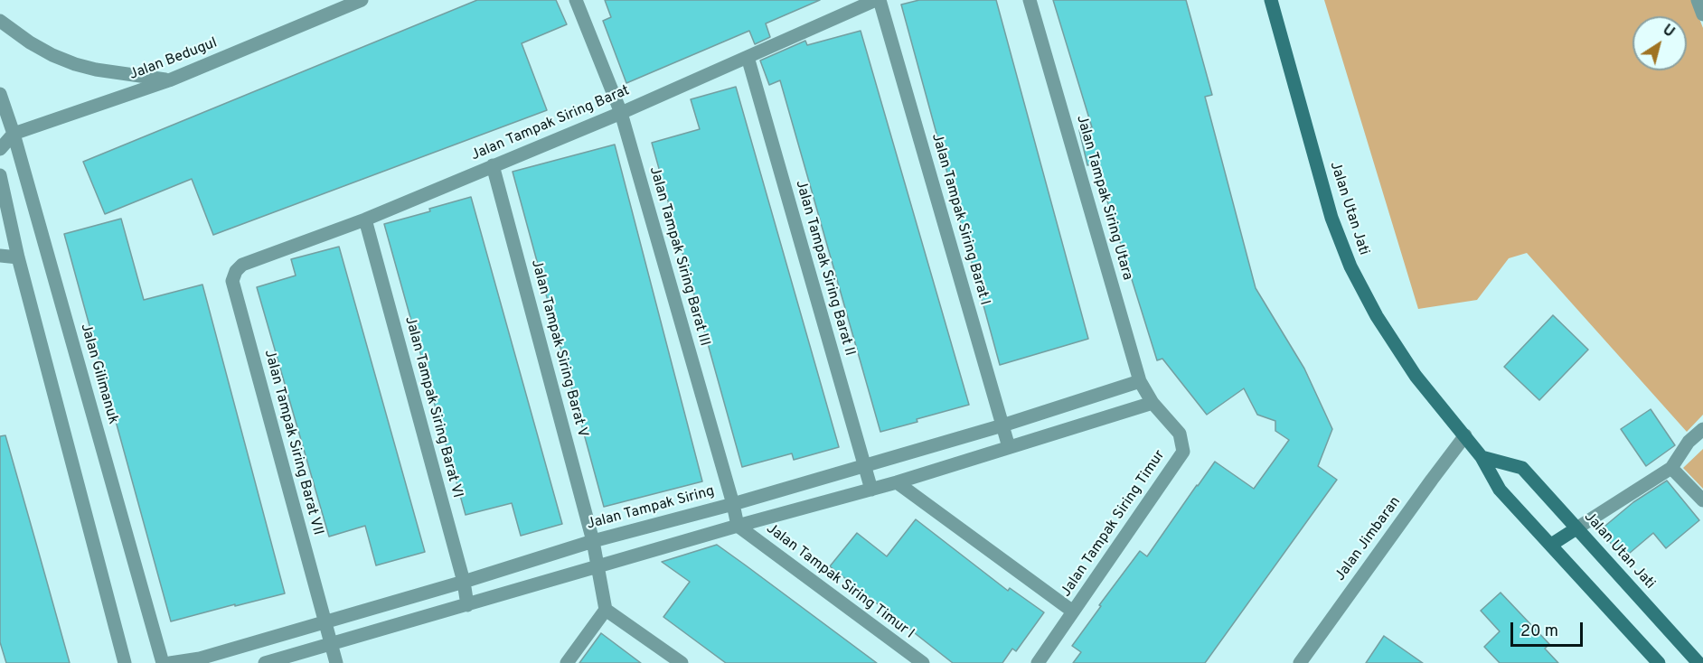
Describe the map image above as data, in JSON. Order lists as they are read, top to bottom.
{
  "streets": {
    "main road": ["Jalan Utan Jati"],
    "street": [
      "Jalan Bedugul",
      "Jalan Tampak Siring Barat",
      "Jalan Tampak Siring Utara",
      "Jalan Tampak Siring Barat I",
      "Jalan Tampak Siring Barat III",
      "Jalan Tampak Siring Barat II",
      "Jalan Tampak Siring Barat V",
      "Jalan Gilimanuk",
      "Jalan Tampak Siring Barat VI",
      "Jalan Tampak Siring Barat VII",
      "Jalan Tampak Siring",
      "Jalan Tampak Siring Timur",
      "Jalan Jimbaran",
      "Jalan Tampak Siring Timur I"
    ]
  },
  "crossings": [
    ["Jalan Bedugul", "Jalan Gilimanuk"],
    ["Jalan Tampak Siring Barat", "Jalan Tampak Siring Barat I"],
    ["Jalan Tampak Siring Barat", "Jalan Tampak Siring Barat III"],
    ["Jalan Tampak Siring Barat", "Jalan Tampak Siring Barat II"],
    ["Jalan Tampak Siring Barat", "Jalan Tampak Siring Barat V"],
    ["Jalan Tampak Siring Barat", "Jalan Tampak Siring Barat VI"],
    ["Jalan Tampak Siring Barat", "Jalan Tampak Siring Barat VII"],
    ["Jalan Tampak Siring Utara", "Jalan Tampak Siring"],
    ["Jalan Tampak Siring Utara", "Jalan Tampak Siring Timur"],
    ["Jalan Utan Jati", "Jalan Jimbaran"],
    ["Jalan Tampak Siring Barat I", "Jalan Tampak Siring"],
    ["Jalan Tampak Siring Barat III", "Jalan Tampak Siring"],
    ["Jalan Tampak Siring Barat III", "Jalan Tampak Siring Timur I"],
    ["Jalan Tampak Siring Barat II", "Jalan Tampak Siring"],
    ["Jalan Tampak Siring Barat V", "Jalan Tampak Siring"],
    ["Jalan Tampak Siring Barat VI", "Jalan Tampak Siring"],
    ["Jalan Tampak Siring Barat VII", "Jalan Tampak Siring"]
  ],
  "scale_bar": "20 m",
  "north": "top right"
}
